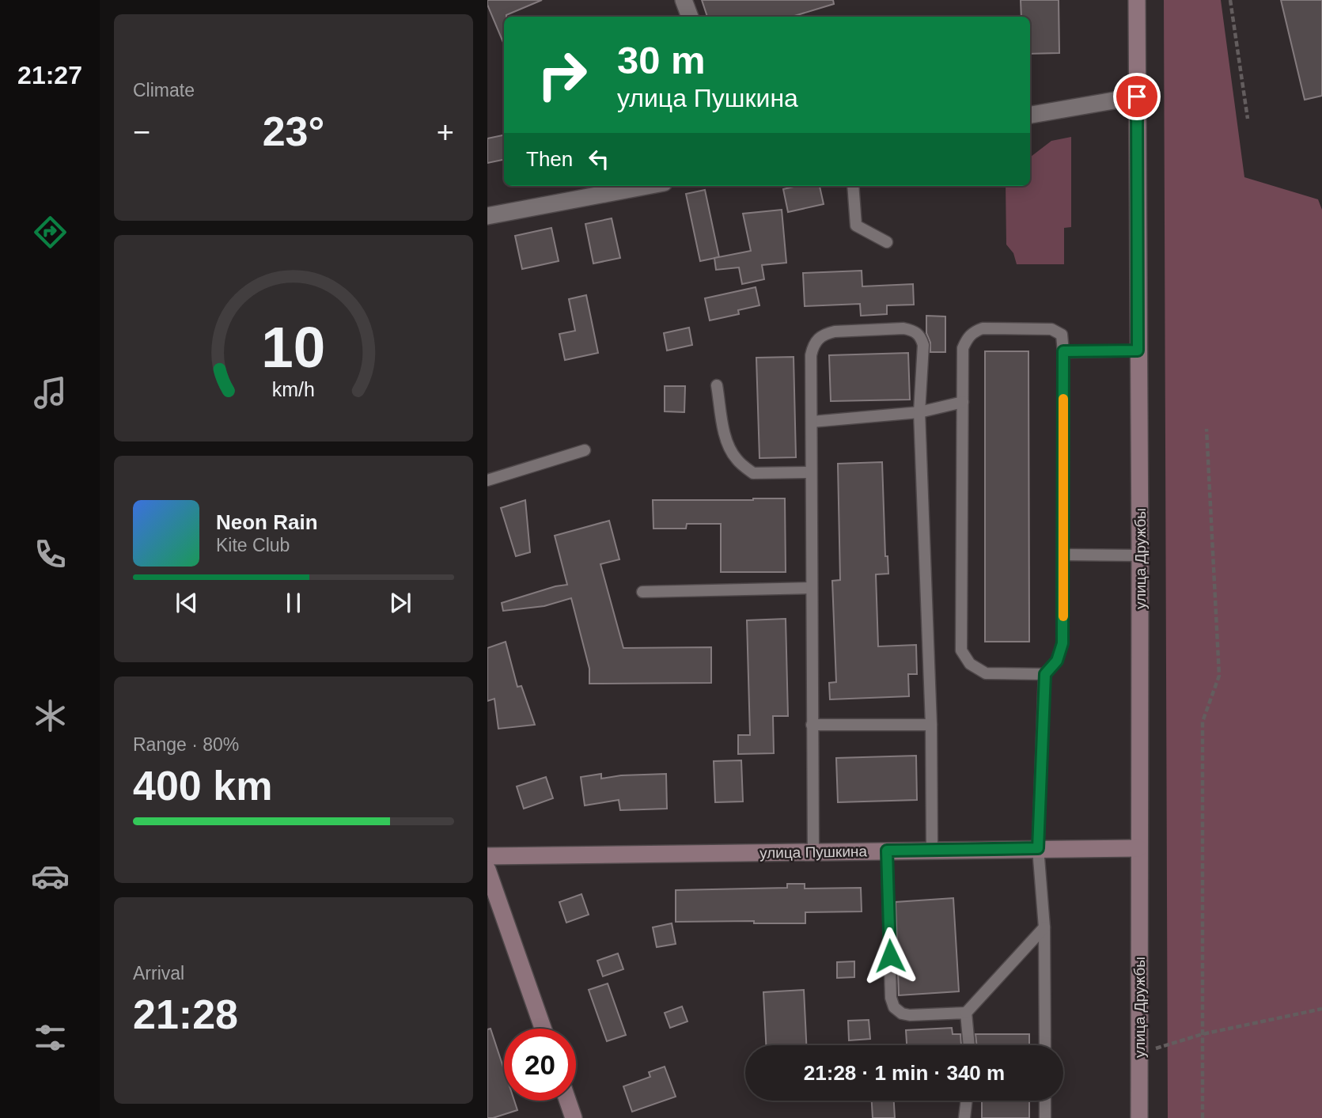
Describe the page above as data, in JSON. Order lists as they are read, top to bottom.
{
  "streets": {
    "main road": ["улица Дружбы", "улица Пушкина"]
  },
  "crossings": [
    ["улица Дружбы", "улица Пушкина"]
  ],
  "page": {
    "tabs": "21:27",
    "tile": [
      "Climate",
      ["Range · 80%", "400 km"],
      ["Arrival", "21:28"]
    ],
    "turn": ["30 m", "улица Пушкина"],
    "heat": ["−", "23°", "+"],
    "then": "Then",
    "song": ["Neon Rain", "Kite Club"],
    "limit": "20",
    "trip": "21:28 · 1 min · 340 m",
    "gauge": ["10", "km/h"]
  }
}
